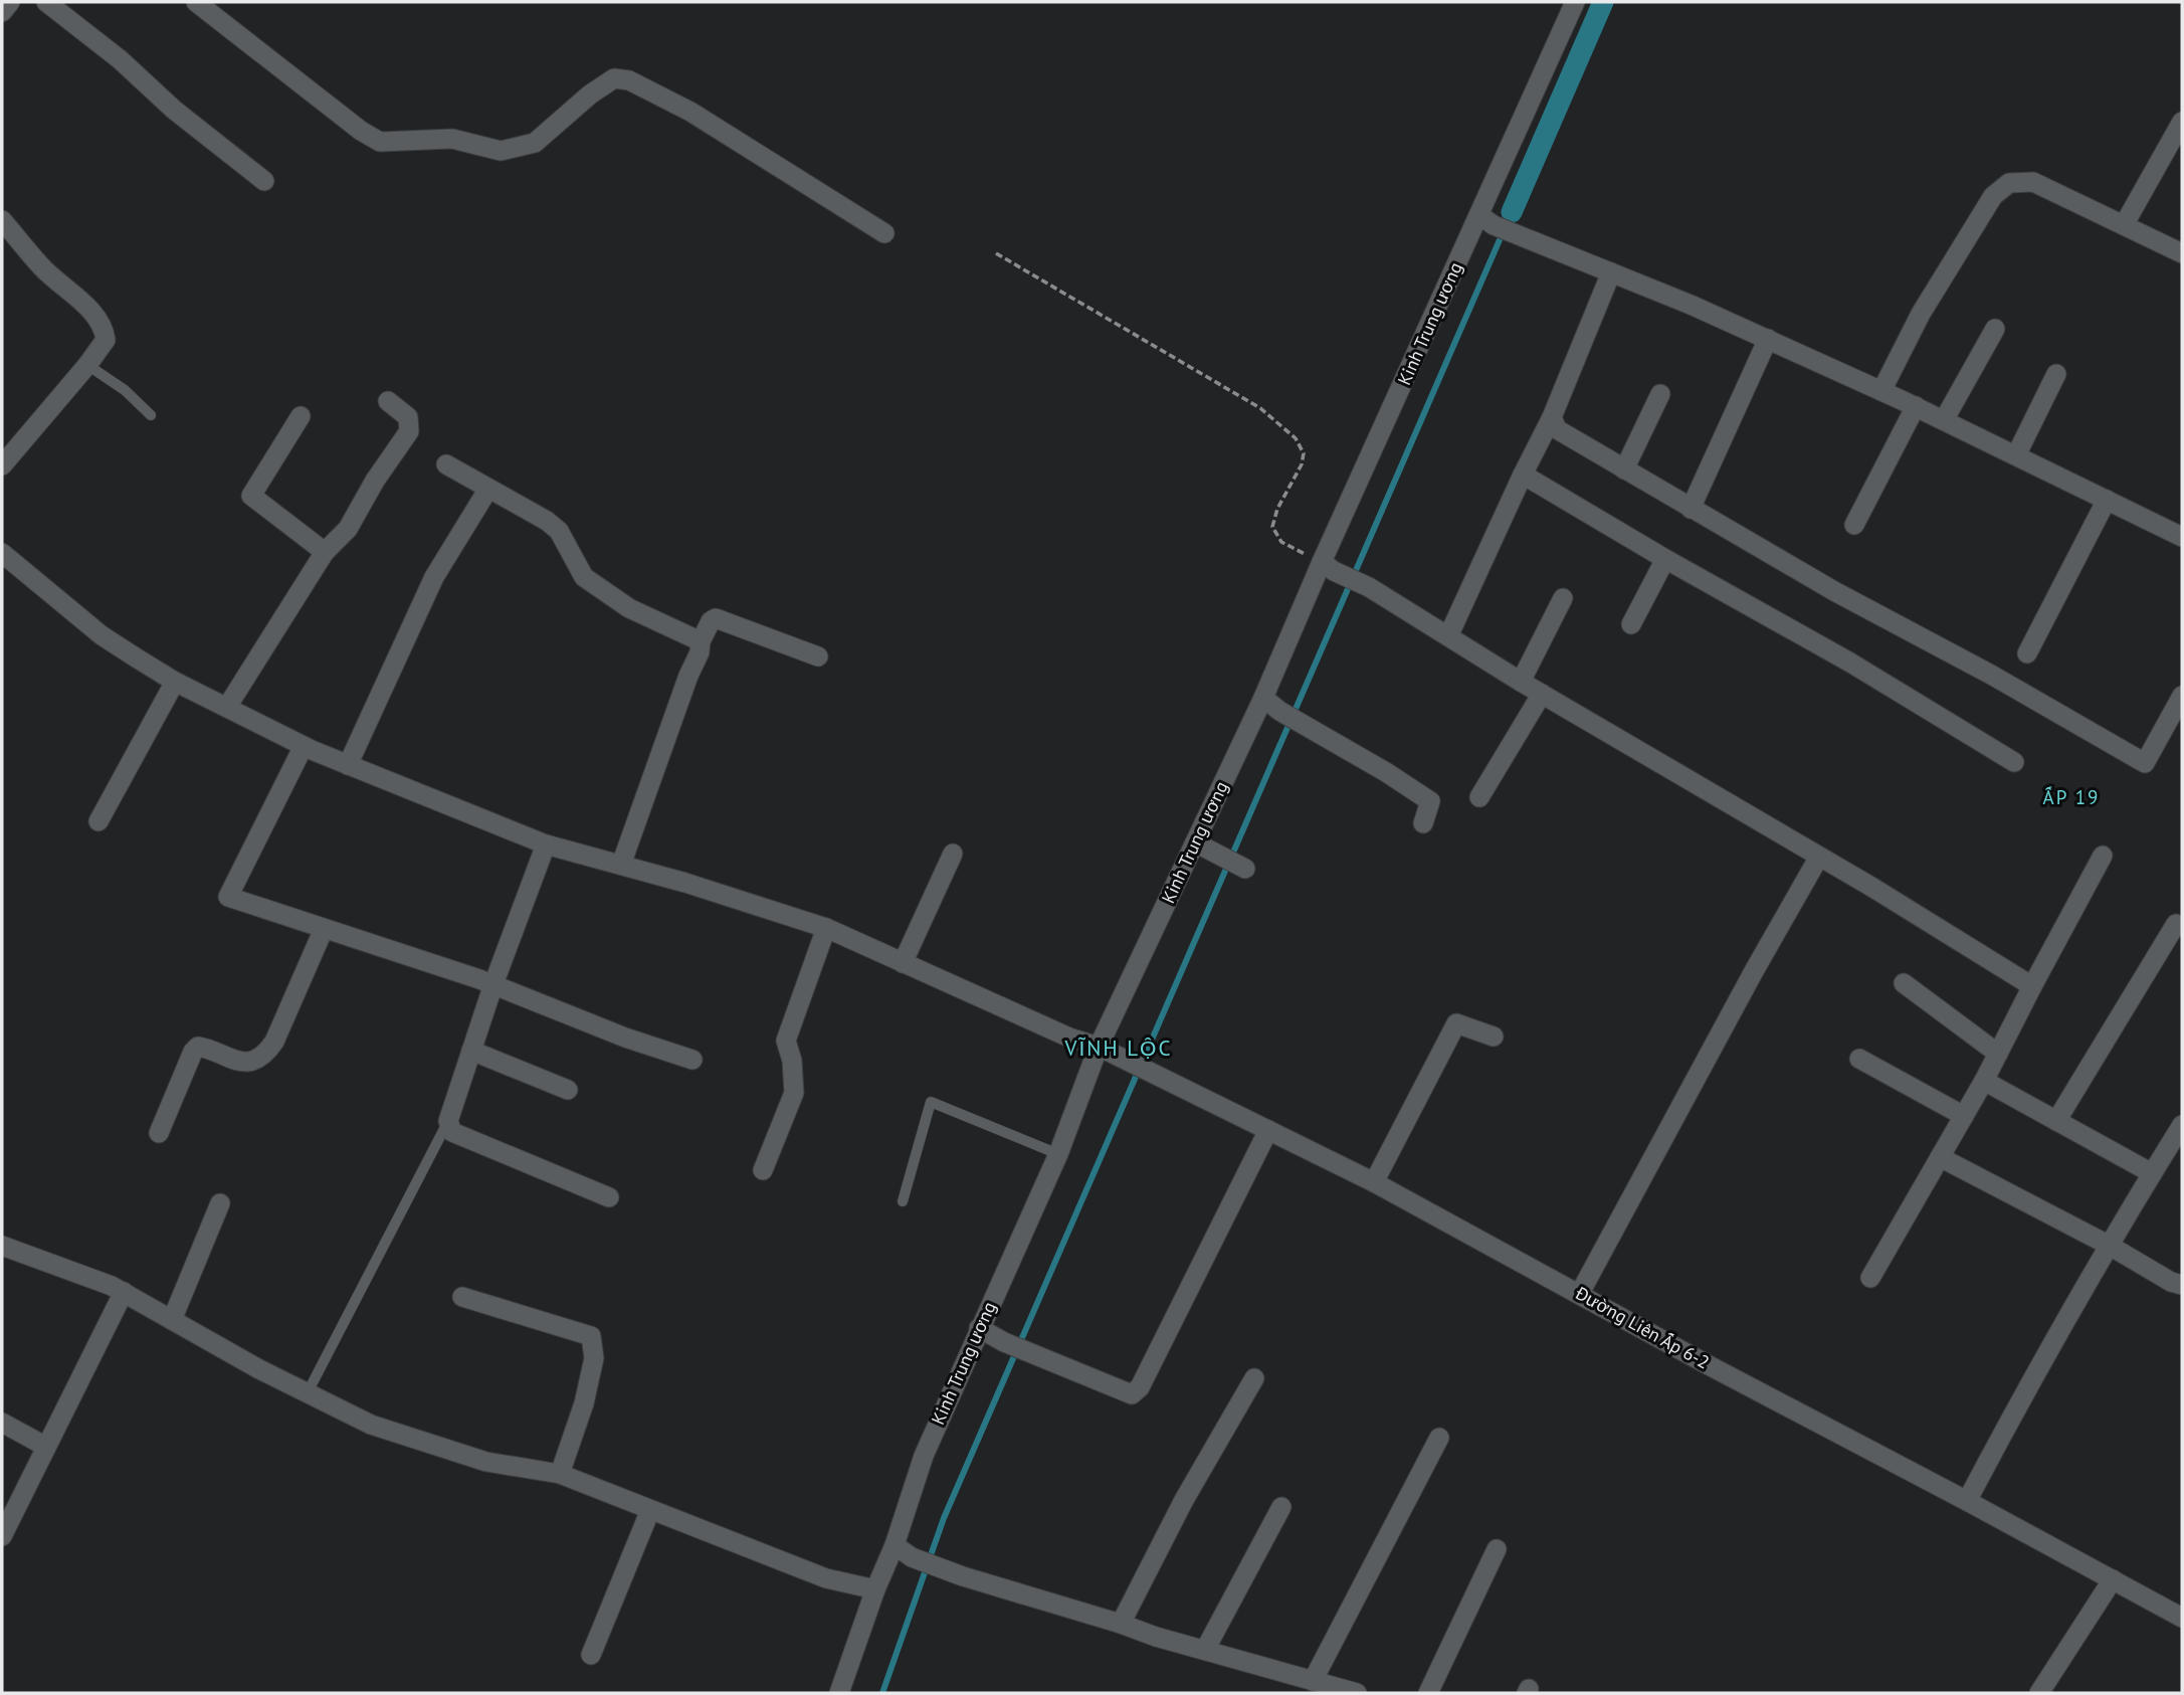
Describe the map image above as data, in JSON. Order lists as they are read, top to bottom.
{
  "streets": {
    "street": ["Kinh Trung ương", "Đường Liên Ấp 6-2"]
  },
  "crossings": [
    ["Kinh Trung ương", "Đường Liên Ấp 6-2"]
  ],
  "districts": ["ẤP 19", "VĨNH LỘC"]
}
